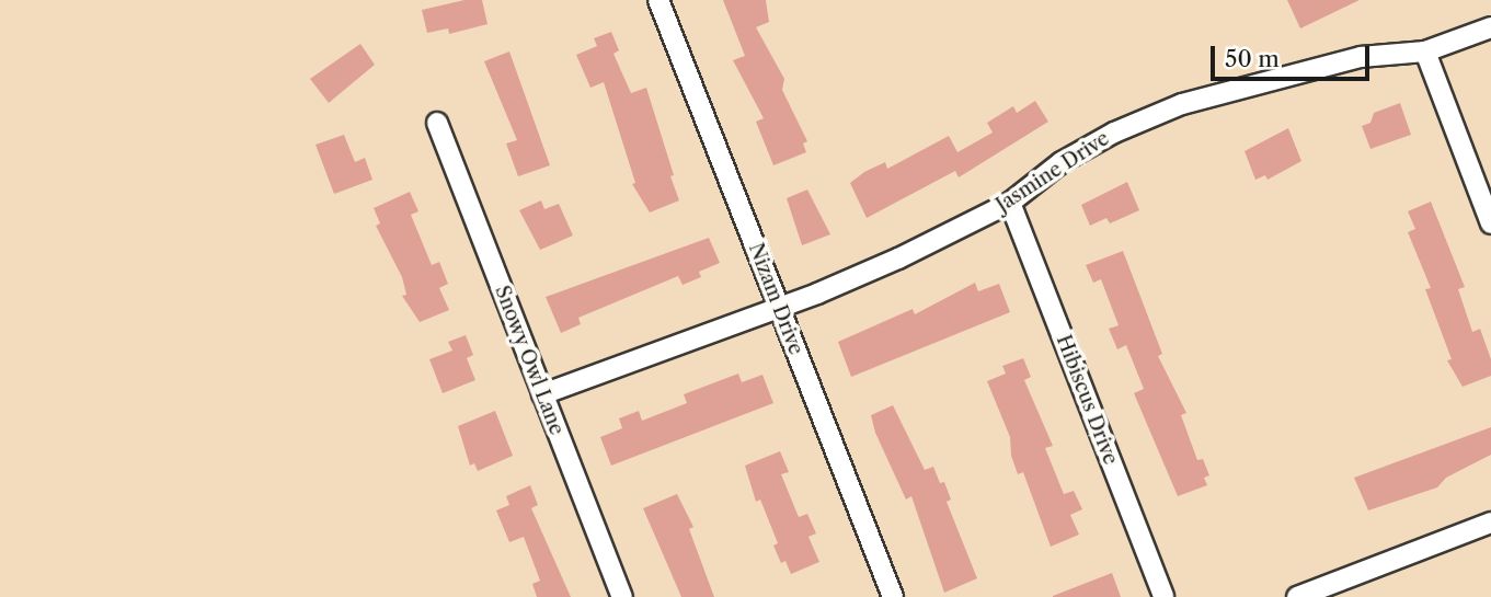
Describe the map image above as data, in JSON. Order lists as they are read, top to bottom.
{
  "streets": {
    "street": [
      "Jasmine Drive",
      "Nizam Drive",
      "Snowy Owl Lane",
      "Hibiscus Drive"
    ]
  },
  "crossings": [
    ["Jasmine Drive", "Nizam Drive"],
    ["Jasmine Drive", "Snowy Owl Lane"],
    ["Jasmine Drive", "Hibiscus Drive"]
  ],
  "scale_bar": "50 m"
}
